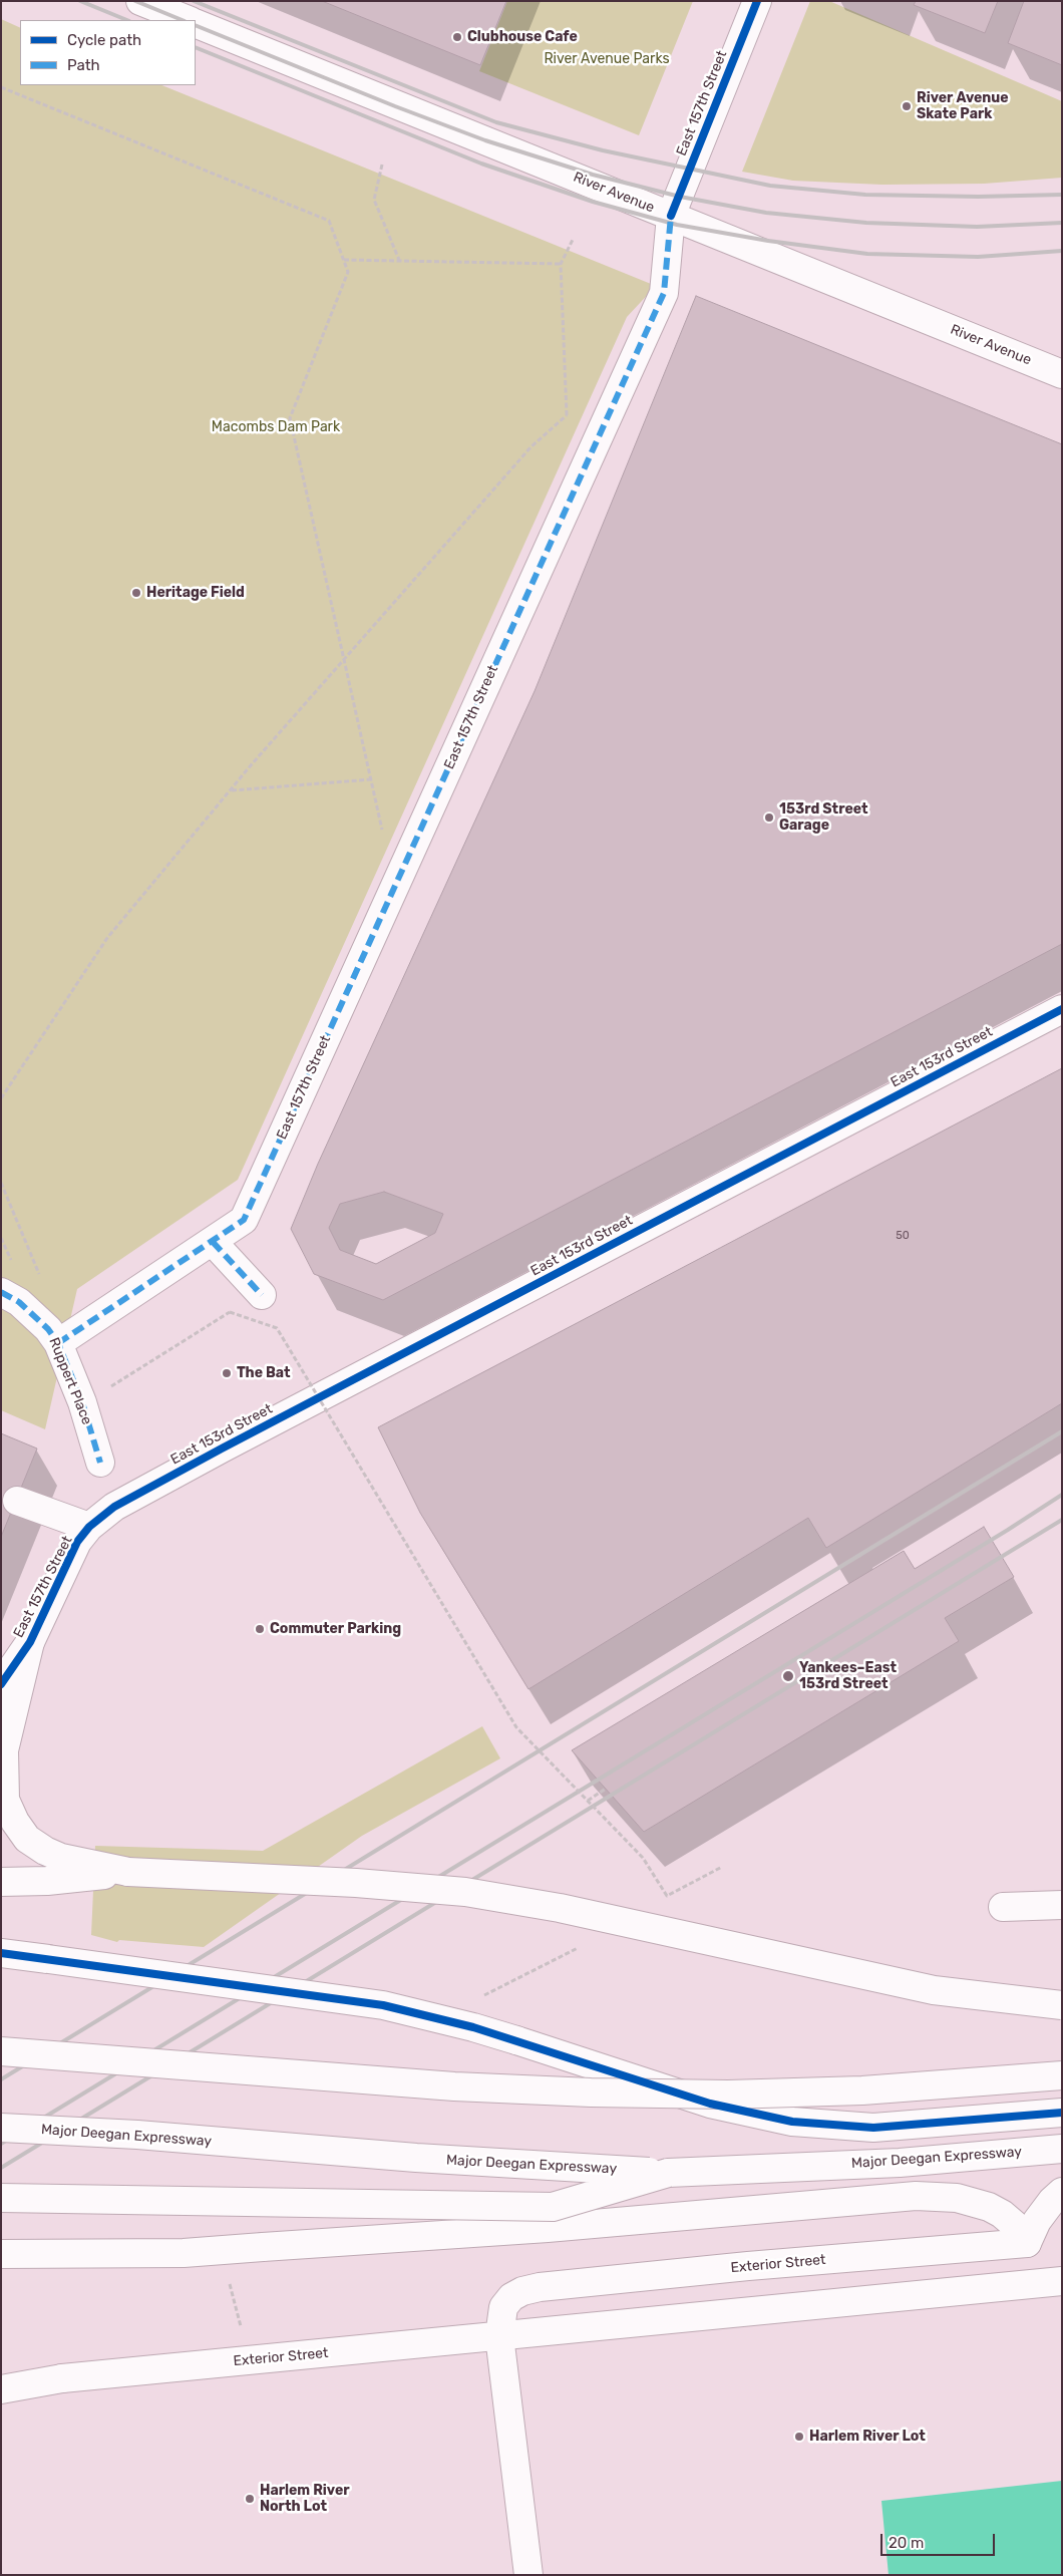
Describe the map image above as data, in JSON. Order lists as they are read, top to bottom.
{
  "streets": {
    "main road": [
      "East 157th Street",
      "River Avenue",
      "East 153rd Street",
      "Ruppert Place",
      "Major Deegan Expressway",
      "Exterior Street"
    ]
  },
  "crossings": [
    ["East 157th Street", "River Avenue"],
    ["East 157th Street", "East 153rd Street"],
    ["East 157th Street", "Ruppert Place"]
  ],
  "parks": ["River Avenue Parks", "Macombs Dam Park"],
  "places": [
    "Clubhouse Cafe",
    "River Avenue Skate Park",
    "Heritage Field",
    "153rd Street Garage",
    "The Bat",
    "Commuter Parking",
    "Yankees–East 153rd Street",
    "Harlem River Lot",
    "Harlem River North Lot"
  ],
  "house_numbers": ["50"],
  "legend": ["Cycle path", "Path"],
  "scale_bar": "20 m"
}
